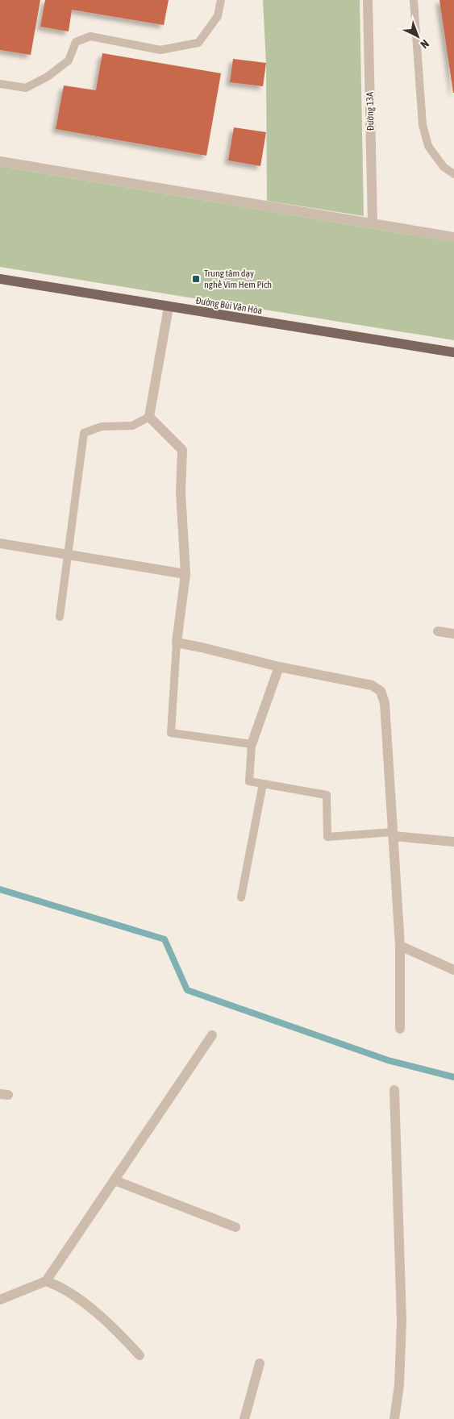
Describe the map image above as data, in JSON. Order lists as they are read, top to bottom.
{
  "streets": {
    "main road": ["Đường Bùi Văn Hòa"],
    "street": ["Đường 13A"]
  },
  "places": {
    "transit": ["Trung tâm dạy nghề Vim Hem Pích"]
  },
  "north": "bottom right"
}
